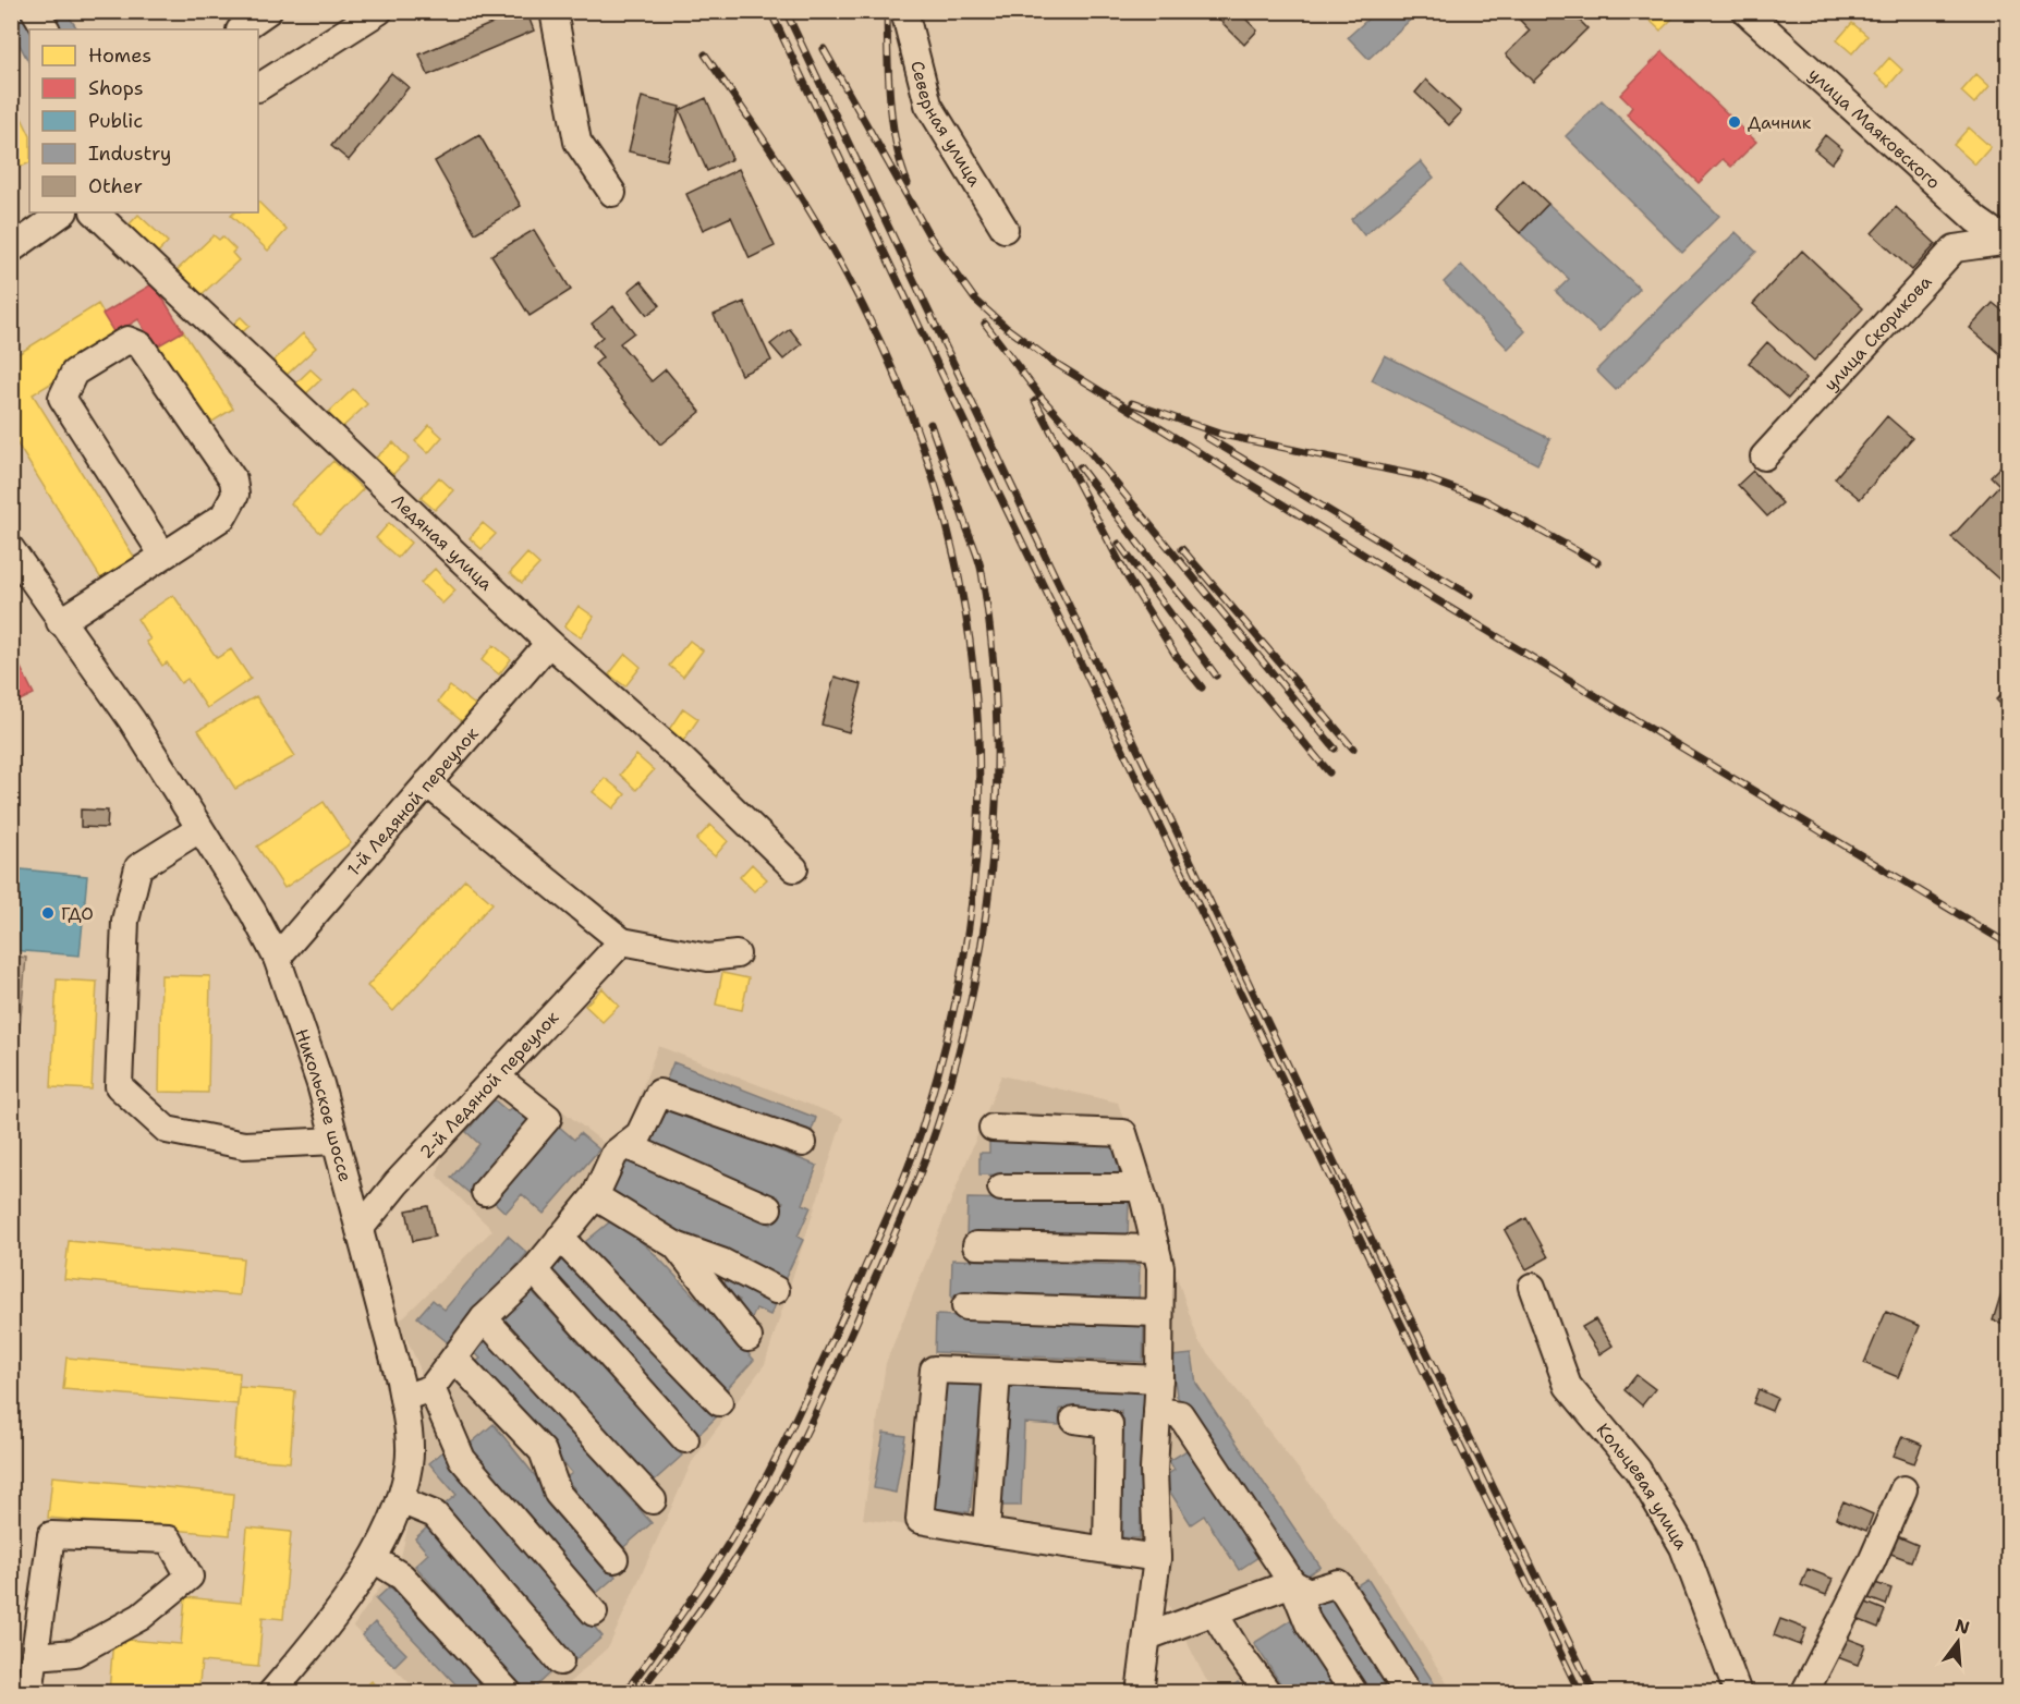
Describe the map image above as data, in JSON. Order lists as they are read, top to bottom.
{
  "streets": {
    "street": [
      "Северная улица",
      "улица Маяковского",
      "улица Скорикова",
      "Ледяная улица",
      "1-й Ледяной переулок",
      "2-й Ледяной переулок",
      "Никольское шоссе",
      "Кольцевая улица"
    ]
  },
  "crossings": [
    ["улица Маяковского", "улица Скорикова"],
    ["Ледяная улица", "1-й Ледяной переулок"],
    ["1-й Ледяной переулок", "Никольское шоссе"],
    ["2-й Ледяной переулок", "Никольское шоссе"]
  ],
  "places": ["Дачник", "ГДО"],
  "legend": [
    "Homes",
    "Shops",
    "Public",
    "Industry",
    "Other"
  ],
  "north": "top"
}
